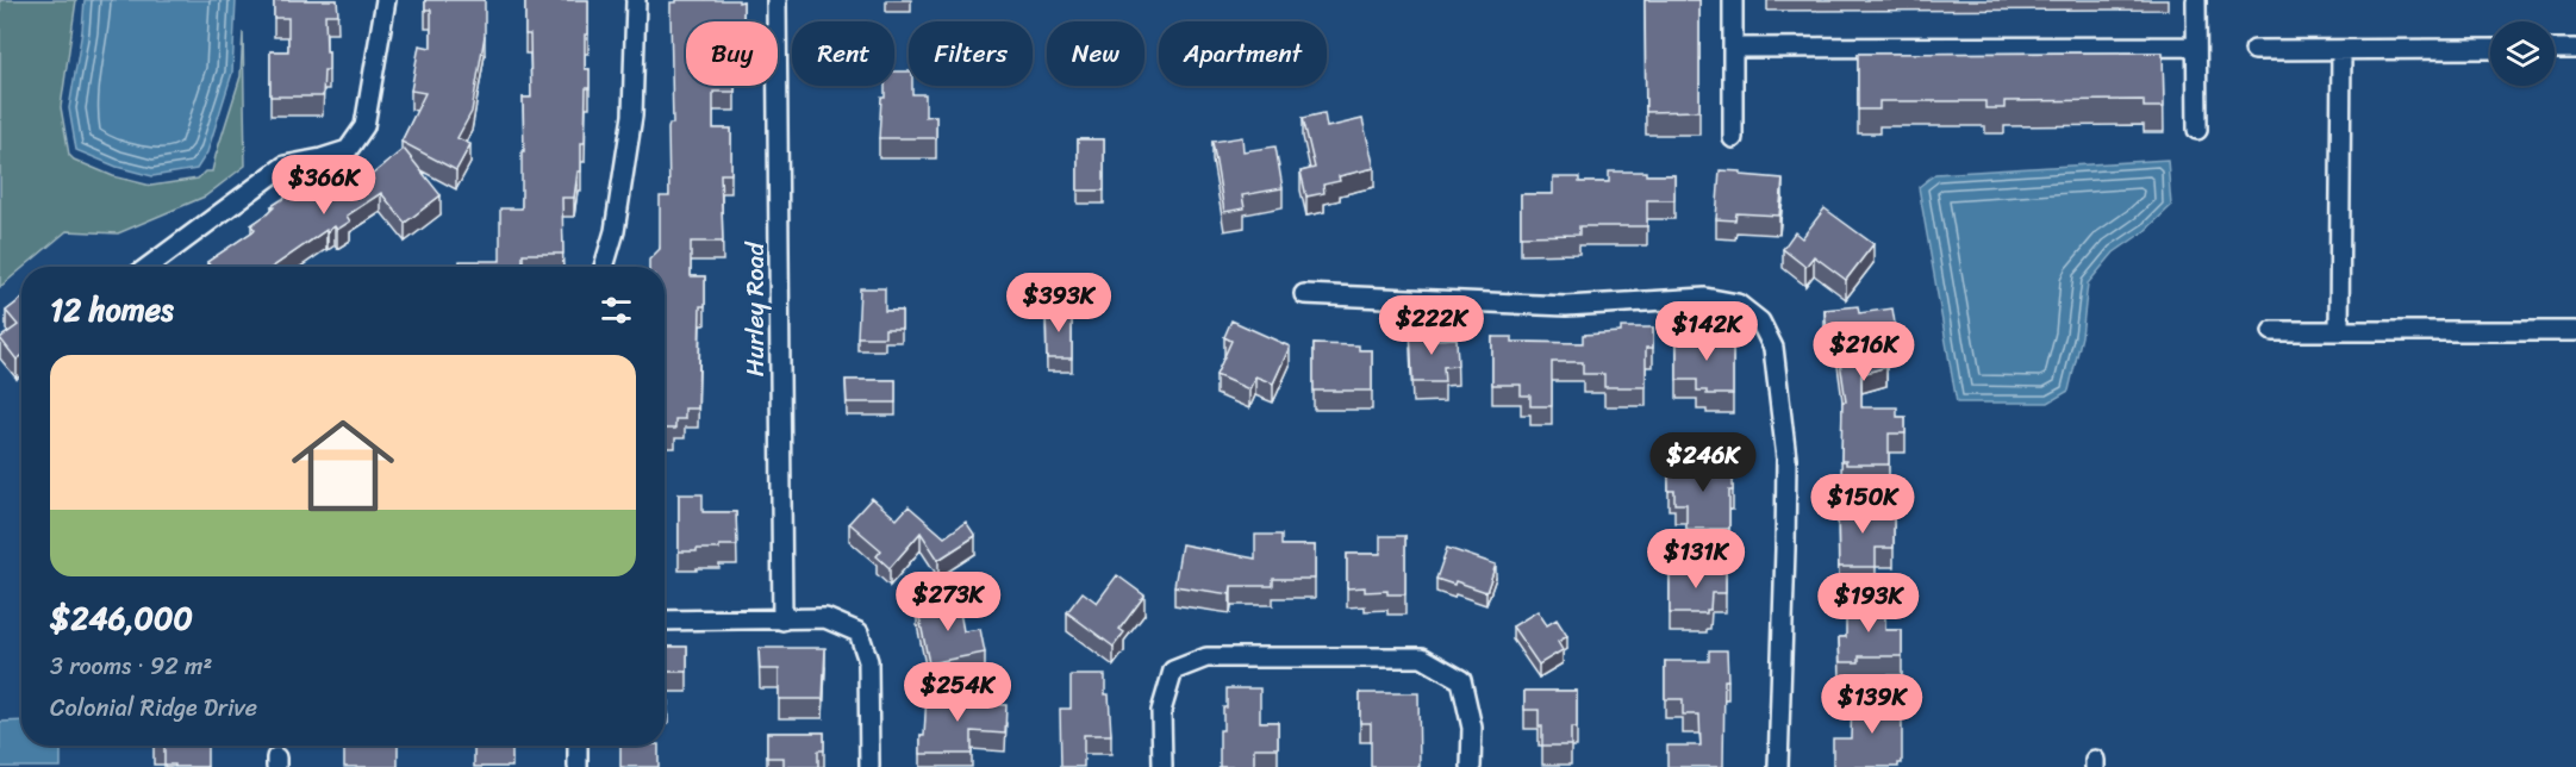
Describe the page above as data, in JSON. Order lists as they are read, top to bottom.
{
  "streets": {
    "street": ["Hurley Road"]
  },
  "page": {
    "chip": [
      "Buy",
      "Rent",
      "Filters",
      "New",
      "Apartment"
    ],
    "price": [
      "$366K",
      "$393K",
      "$222K",
      "$142K",
      "$216K",
      "$246K",
      "$150K",
      "$131K",
      "$273K",
      "$193K",
      "$254K",
      "$139K"
    ],
    "heading": "12 homes",
    "list": [
      {
        "name": "$246,000",
        "note": "3 rooms · 92 m² · Colonial Ridge Drive"
      }
    ]
  }
}
